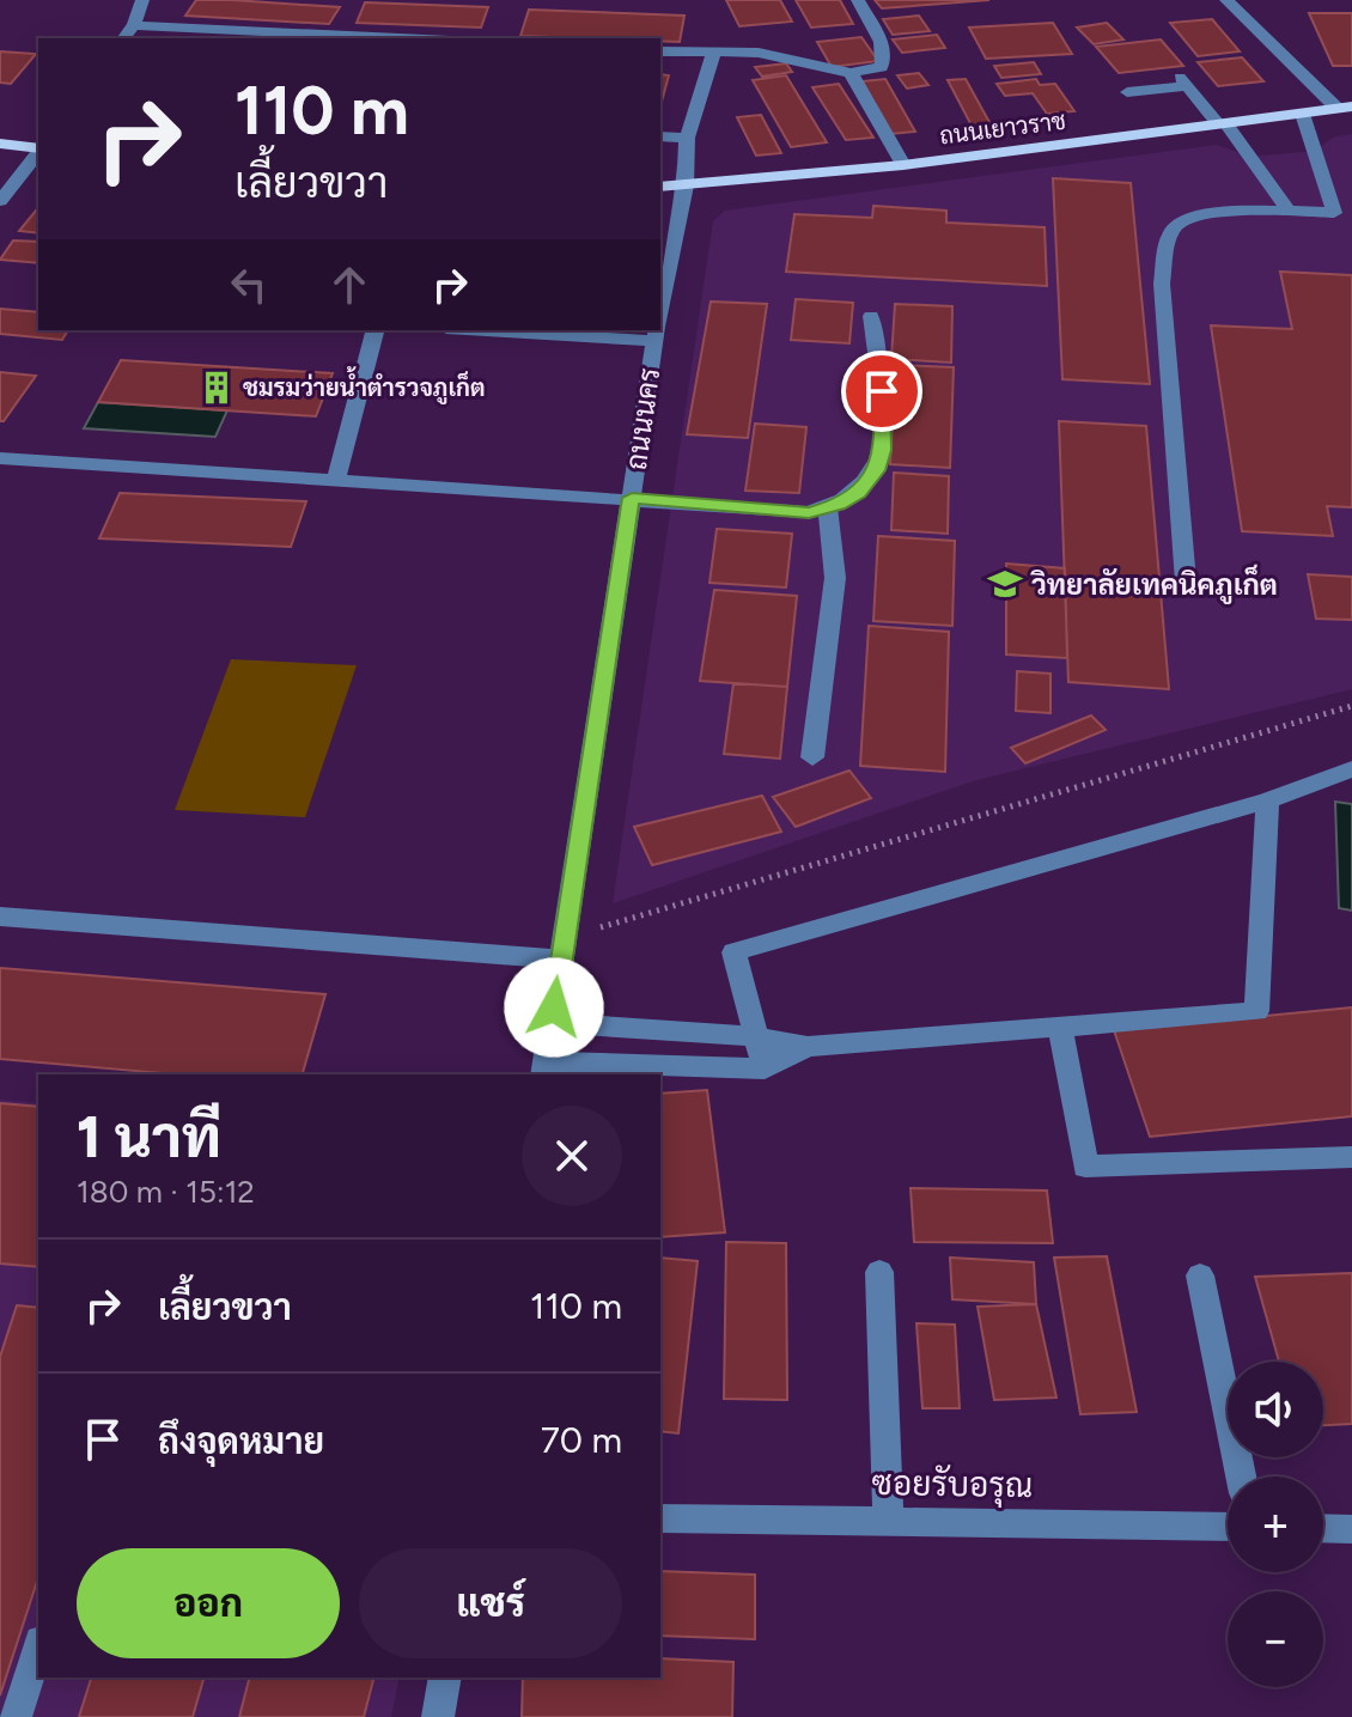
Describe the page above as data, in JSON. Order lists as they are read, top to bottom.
{
  "streets": {
    "main road": ["ถนนเยาวราช"],
    "street": ["ถนนนคร", "ซอยรับอรุณ"]
  },
  "crossings": [
    ["ถนนเยาวราช", "ถนนนคร"]
  ],
  "places": {
    "building": ["ชมรมว่ายน้ำตำรวจภูเก็ต"],
    "school or university": ["วิทยาลัยเทคนิคภูเก็ต"]
  },
  "page": {
    "turn": ["110 m", "เลี้ยวขวา"],
    "heading": ["1 นาที", "180 m · 15:12"],
    "list": [
      {
        "name": "เลี้ยวขวา",
        "value": "110 m"
      },
      {
        "name": "ถึงจุดหมาย",
        "value": "70 m"
      }
    ],
    "map_buttons": ["+", "−"],
    "buttons": ["ออก", "แชร์"]
  }
}
